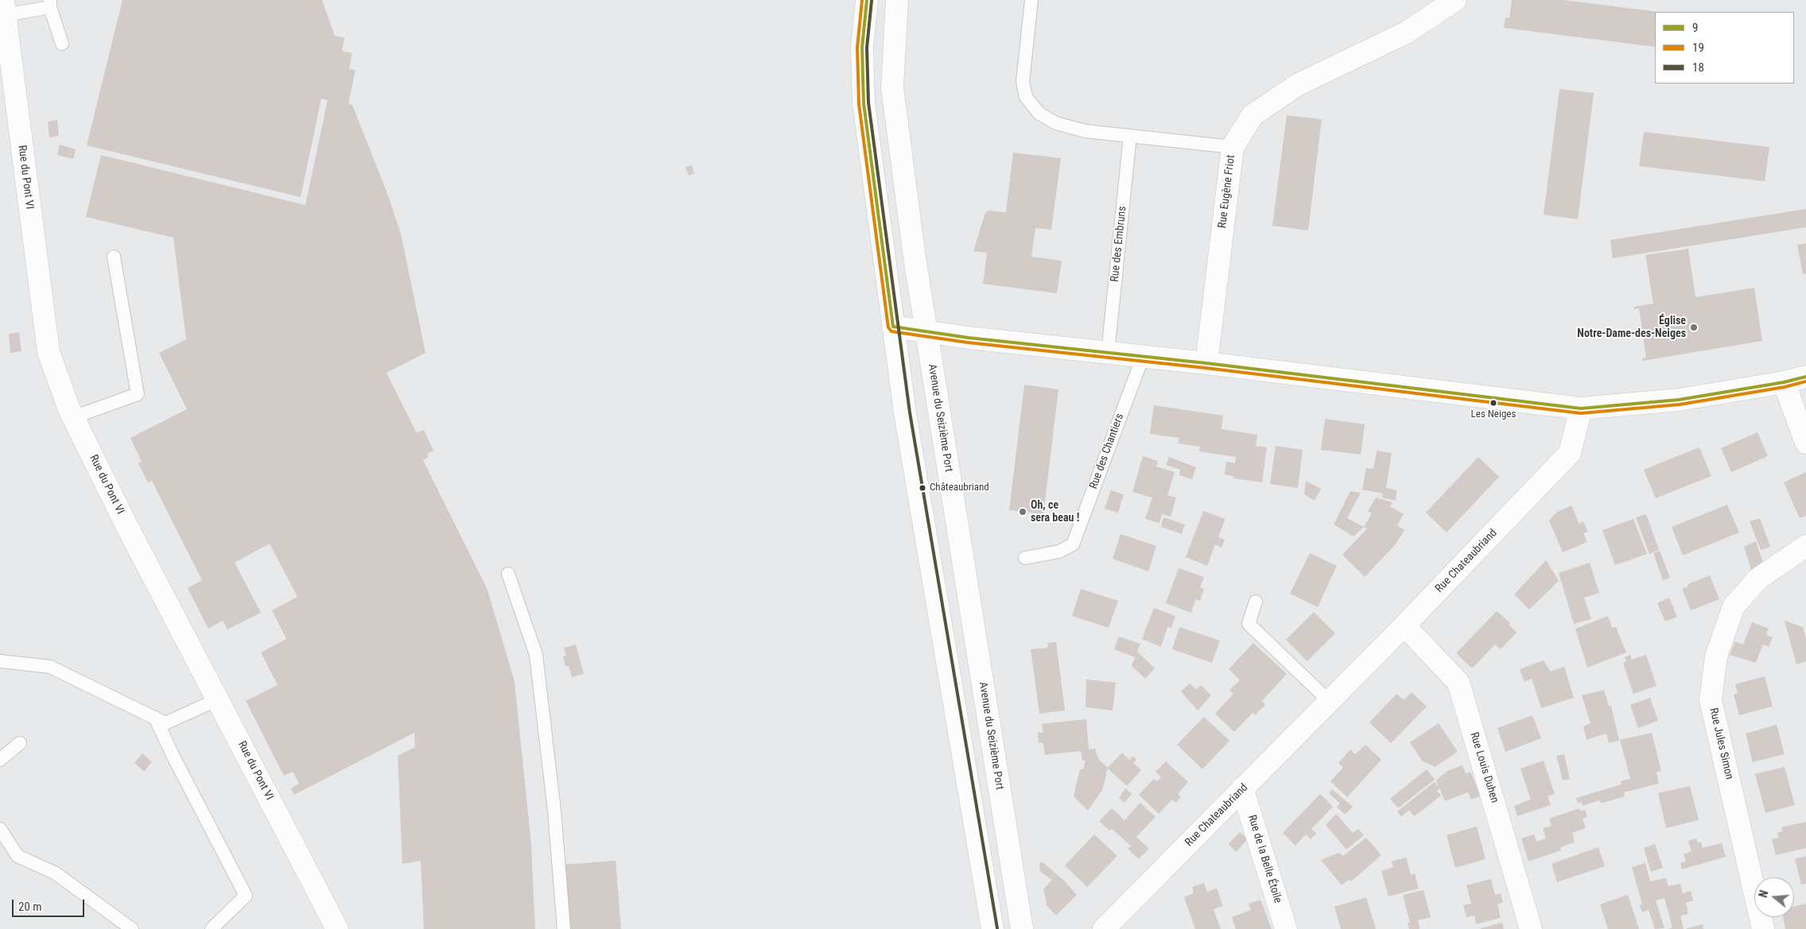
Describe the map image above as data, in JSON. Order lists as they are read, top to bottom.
{
  "streets": {
    "street": [
      "Rue du Pont VI",
      "Rue Eugène Friot",
      "Avenue du Seizième Port",
      "Rue Chateaubriand",
      "Rue Jules Simon",
      "Rue Louis Duhen",
      "Rue de la Belle Étoile"
    ],
    "lane": ["Rue des Embruns", "Rue des Chantiers"]
  },
  "crossings": [
    ["Rue Chateaubriand", "Rue Louis Duhen"],
    ["Rue Chateaubriand", "Rue de la Belle Étoile"]
  ],
  "places": [
    "Église Notre-Dame-des-Neiges",
    "Les Neiges",
    "Châteaubriand",
    "Oh, ce sera beau !"
  ],
  "lines": ["transit line 9", "transit line 19", "transit line 18"],
  "legend": ["9", "19", "18"],
  "scale_bar": "20 m",
  "north": "left"
}
